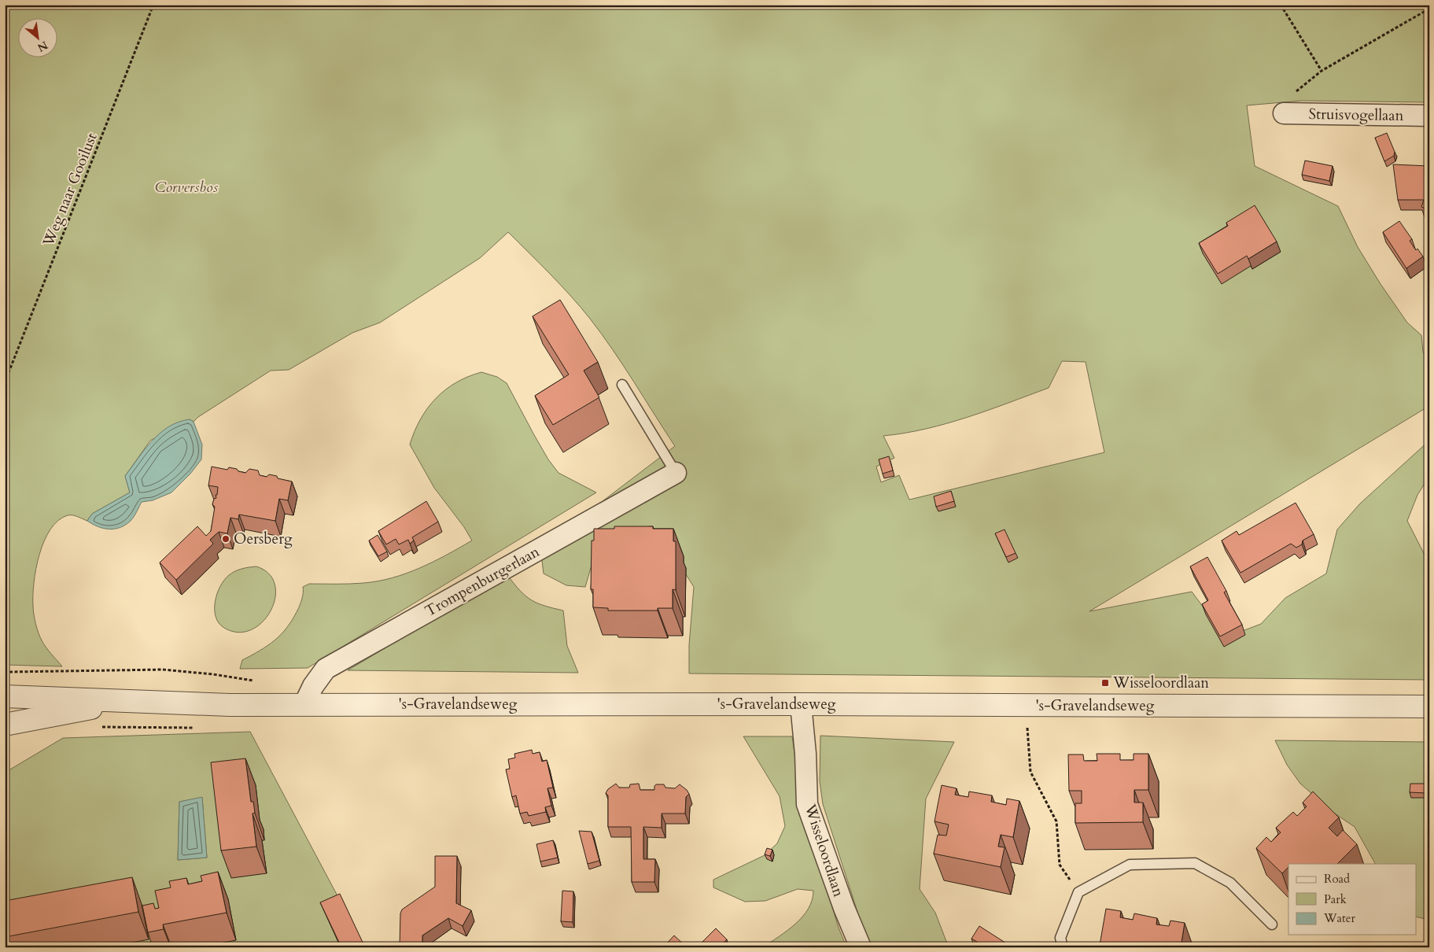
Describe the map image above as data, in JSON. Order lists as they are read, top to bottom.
{
  "streets": {
    "street": [
      "Struisvogellaan",
      "Trompenburgerlaan",
      "'s-Gravelandseweg",
      "Wisseloordlaan"
    ],
    "path": ["Weg naar Gooilust"]
  },
  "crossings": [
    ["Trompenburgerlaan", "'s-Gravelandseweg"],
    ["'s-Gravelandseweg", "Wisseloordlaan"]
  ],
  "parks": ["Corversbos"],
  "places": {
    "other": ["Oersberg"],
    "transit": ["Wisseloordlaan"]
  },
  "legend": ["Road", "Park", "Water"],
  "north": "bottom right"
}
